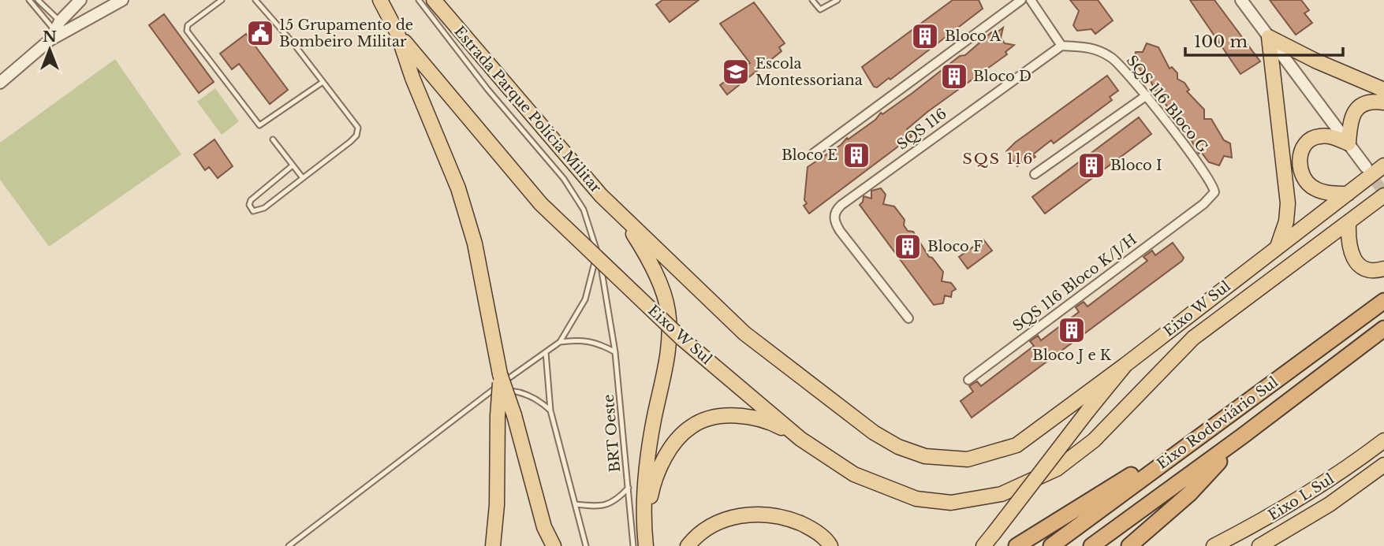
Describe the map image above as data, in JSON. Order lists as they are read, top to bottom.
{
  "streets": {
    "highway": ["Eixo Rodoviário Sul"],
    "main road": ["Estrada Parque Polícia Militar", "Eixo W Sul", "Eixo L Sul"],
    "street": ["SQS 116 Bloco G", "SQS 116", "SQS 116 Bloco K/J/H"],
    "lane": ["BRT Oeste"]
  },
  "crossings": [
    ["SQS 116 Bloco G", "SQS 116"],
    ["SQS 116 Bloco G", "SQS 116 Bloco K/J/H"]
  ],
  "districts": ["SQS 116"],
  "places": {
    "public building": ["15 Grupamento de Bombeiro Militar"],
    "building": [
      "Bloco A",
      "Bloco D",
      "Bloco E",
      "Bloco I",
      "Bloco F",
      "Bloco J e K"
    ],
    "school or university": ["Escola Montessoriana"]
  },
  "scale_bar": "100 m",
  "north": "top"
}
